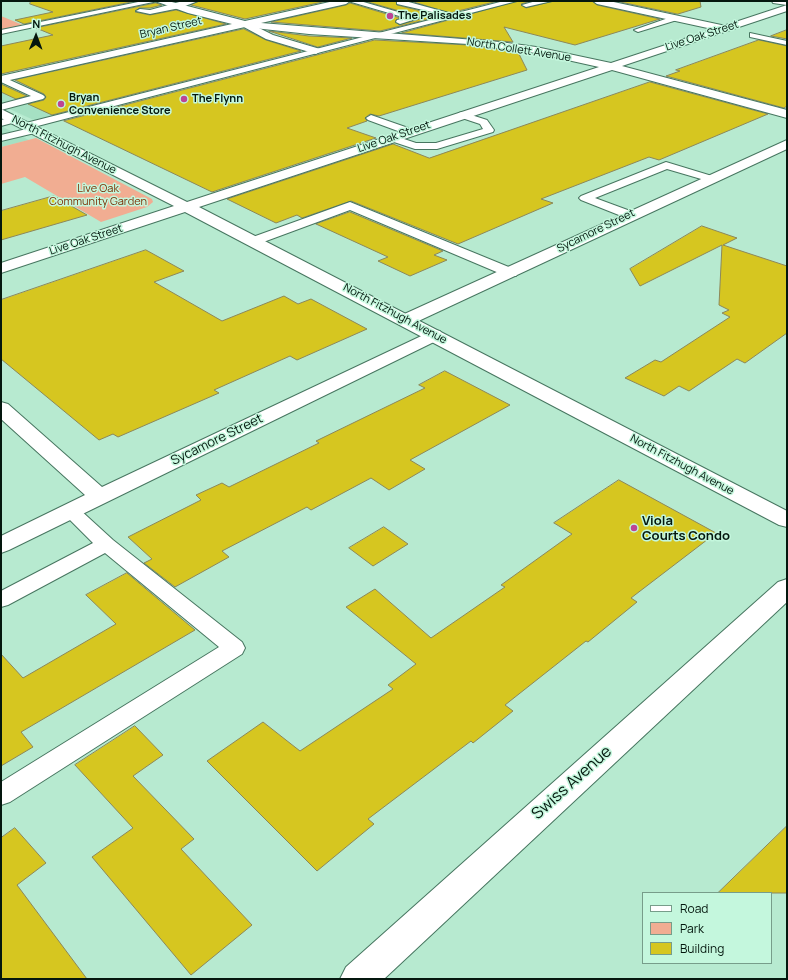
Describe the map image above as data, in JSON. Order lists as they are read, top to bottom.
{
  "streets": {
    "street": [
      "Bryan Street",
      "Live Oak Street",
      "North Collett Avenue",
      "North Fitzhugh Avenue",
      "Sycamore Street",
      "Swiss Avenue"
    ]
  },
  "crossings": [
    ["Bryan Street", "North Collett Avenue"],
    ["Live Oak Street", "North Collett Avenue"],
    ["Live Oak Street", "North Fitzhugh Avenue"],
    ["North Fitzhugh Avenue", "Sycamore Street"]
  ],
  "parks": ["Live Oak Community Garden"],
  "places": [
    "The Palisades",
    "The Flynn",
    "Bryan Convenience Store",
    "Viola Courts Condo"
  ],
  "legend": ["Road", "Park", "Building"],
  "north": "top"
}
